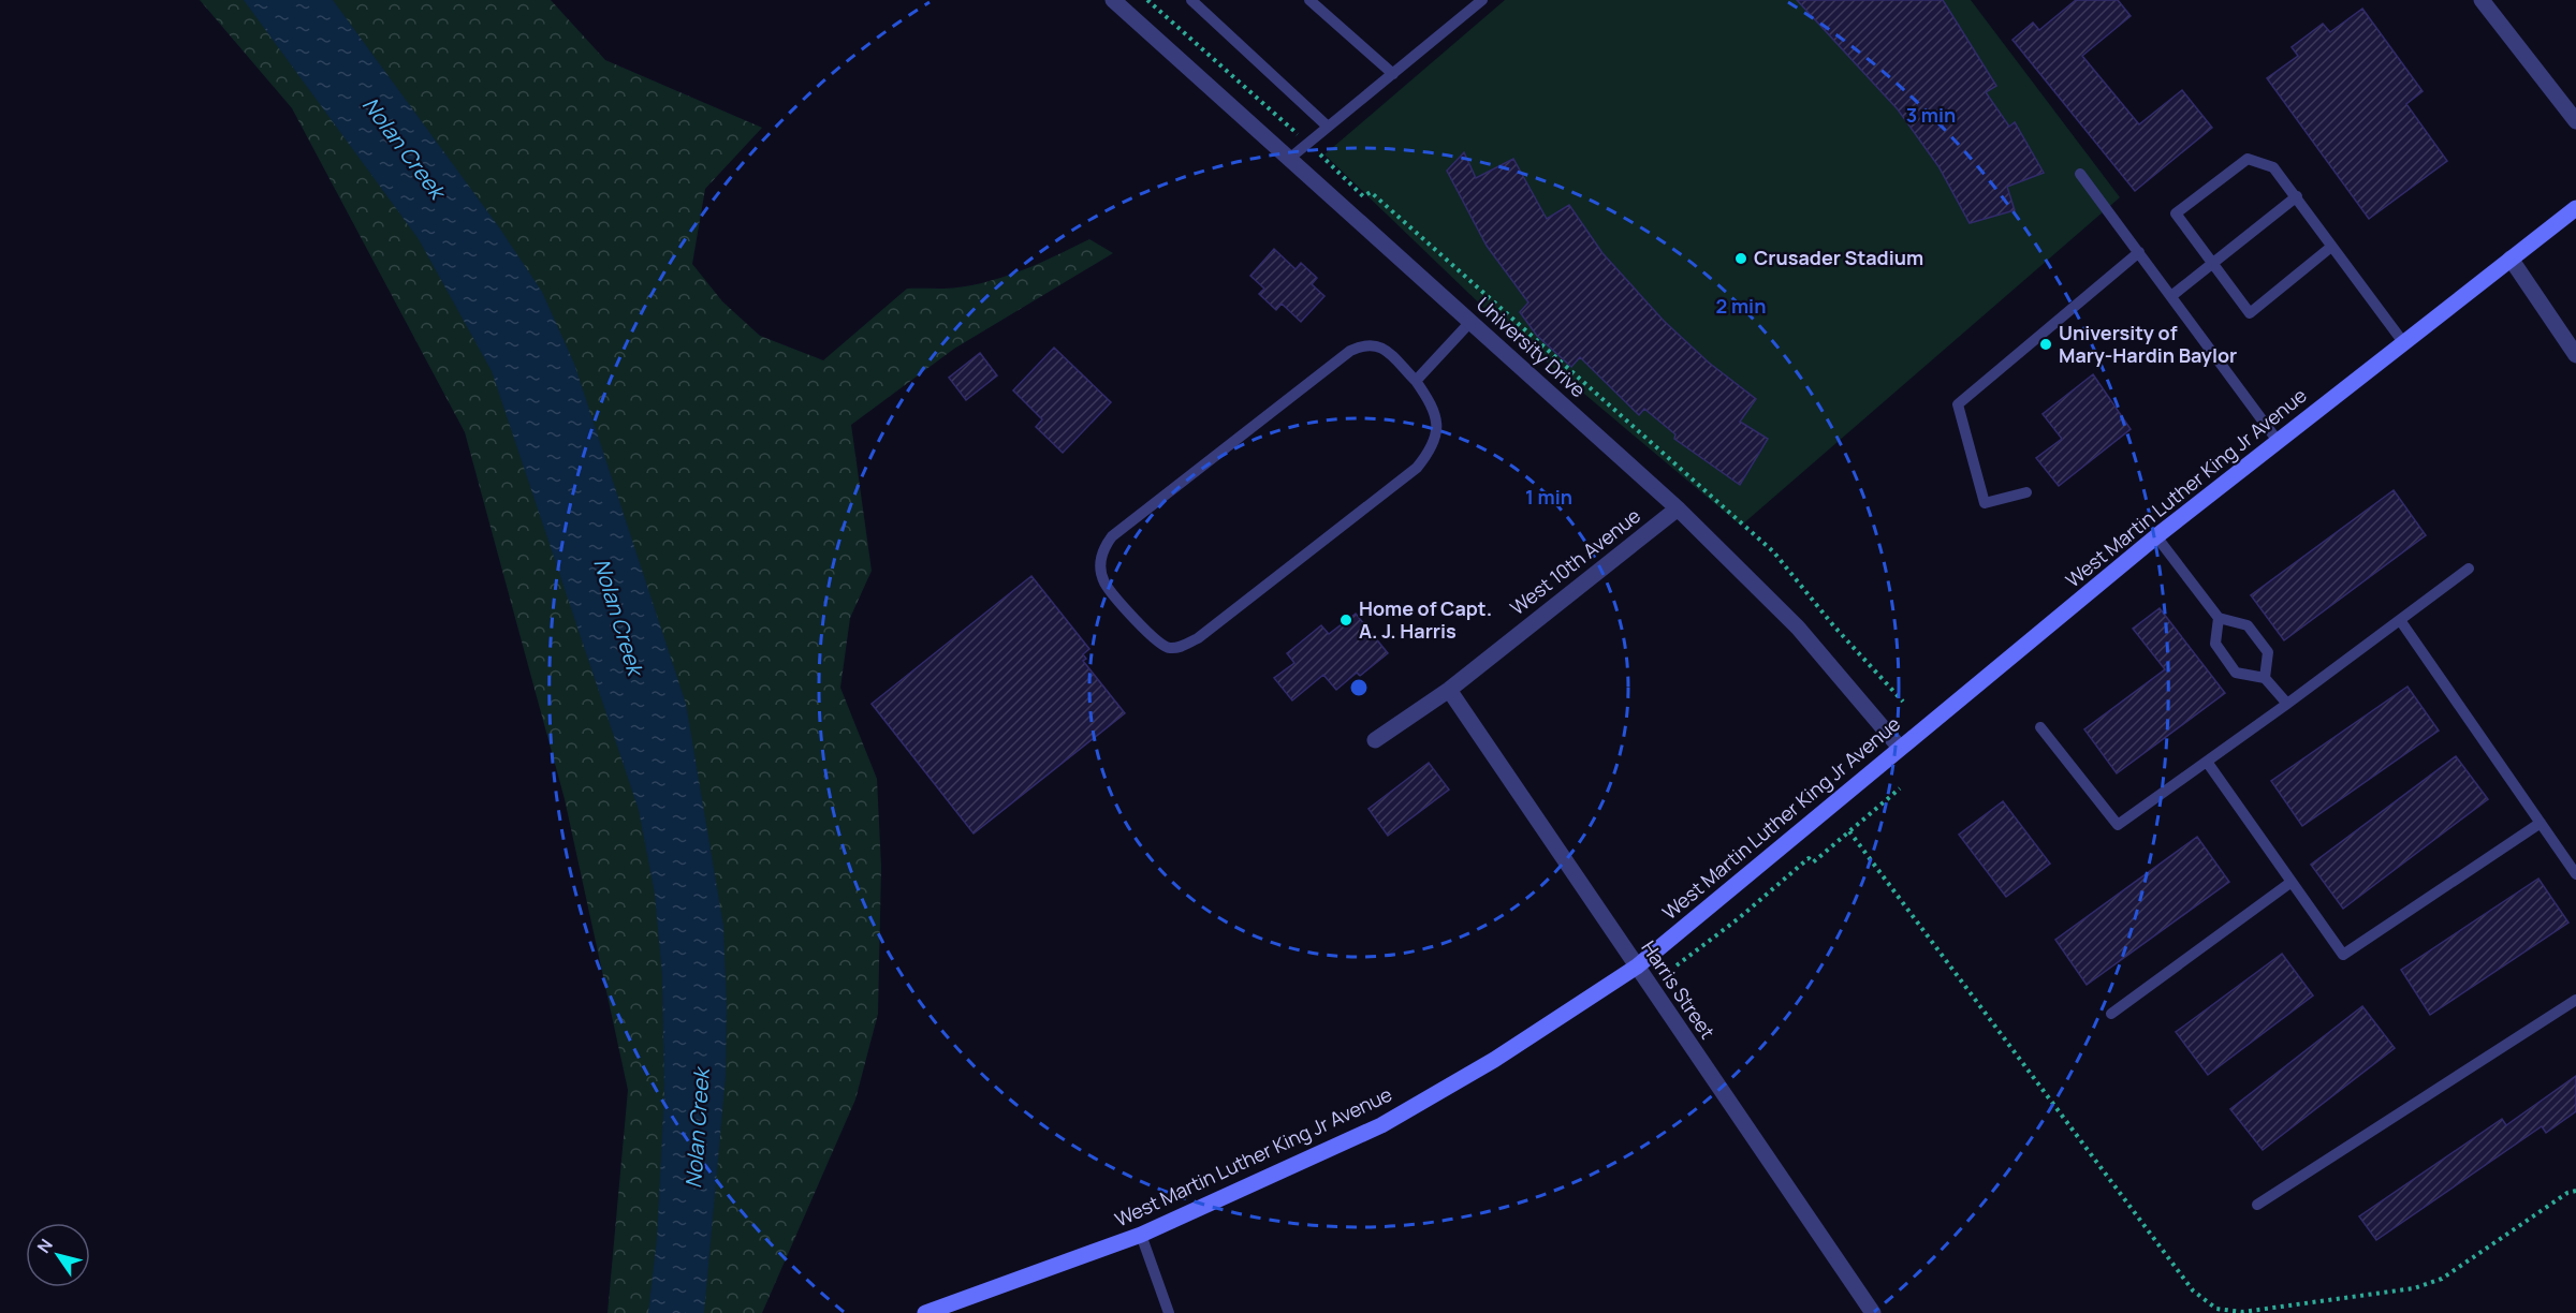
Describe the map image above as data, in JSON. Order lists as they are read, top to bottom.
{
  "streets": {
    "street": [
      "University Drive",
      "West Martin Luther King Jr Avenue",
      "West 10th Avenue",
      "Harris Street"
    ]
  },
  "crossings": [
    ["University Drive", "West Martin Luther King Jr Avenue"],
    ["University Drive", "West 10th Avenue"],
    ["West Martin Luther King Jr Avenue", "Harris Street"],
    ["West 10th Avenue", "Harris Street"]
  ],
  "water": ["Nolan Creek"],
  "places": ["Crusader Stadium", "University of Mary-Hardin Baylor", "Home of Capt. A. J. Harris"],
  "north": "top left",
  "rings": ["3 min", "2 min", "1 min"]
}
